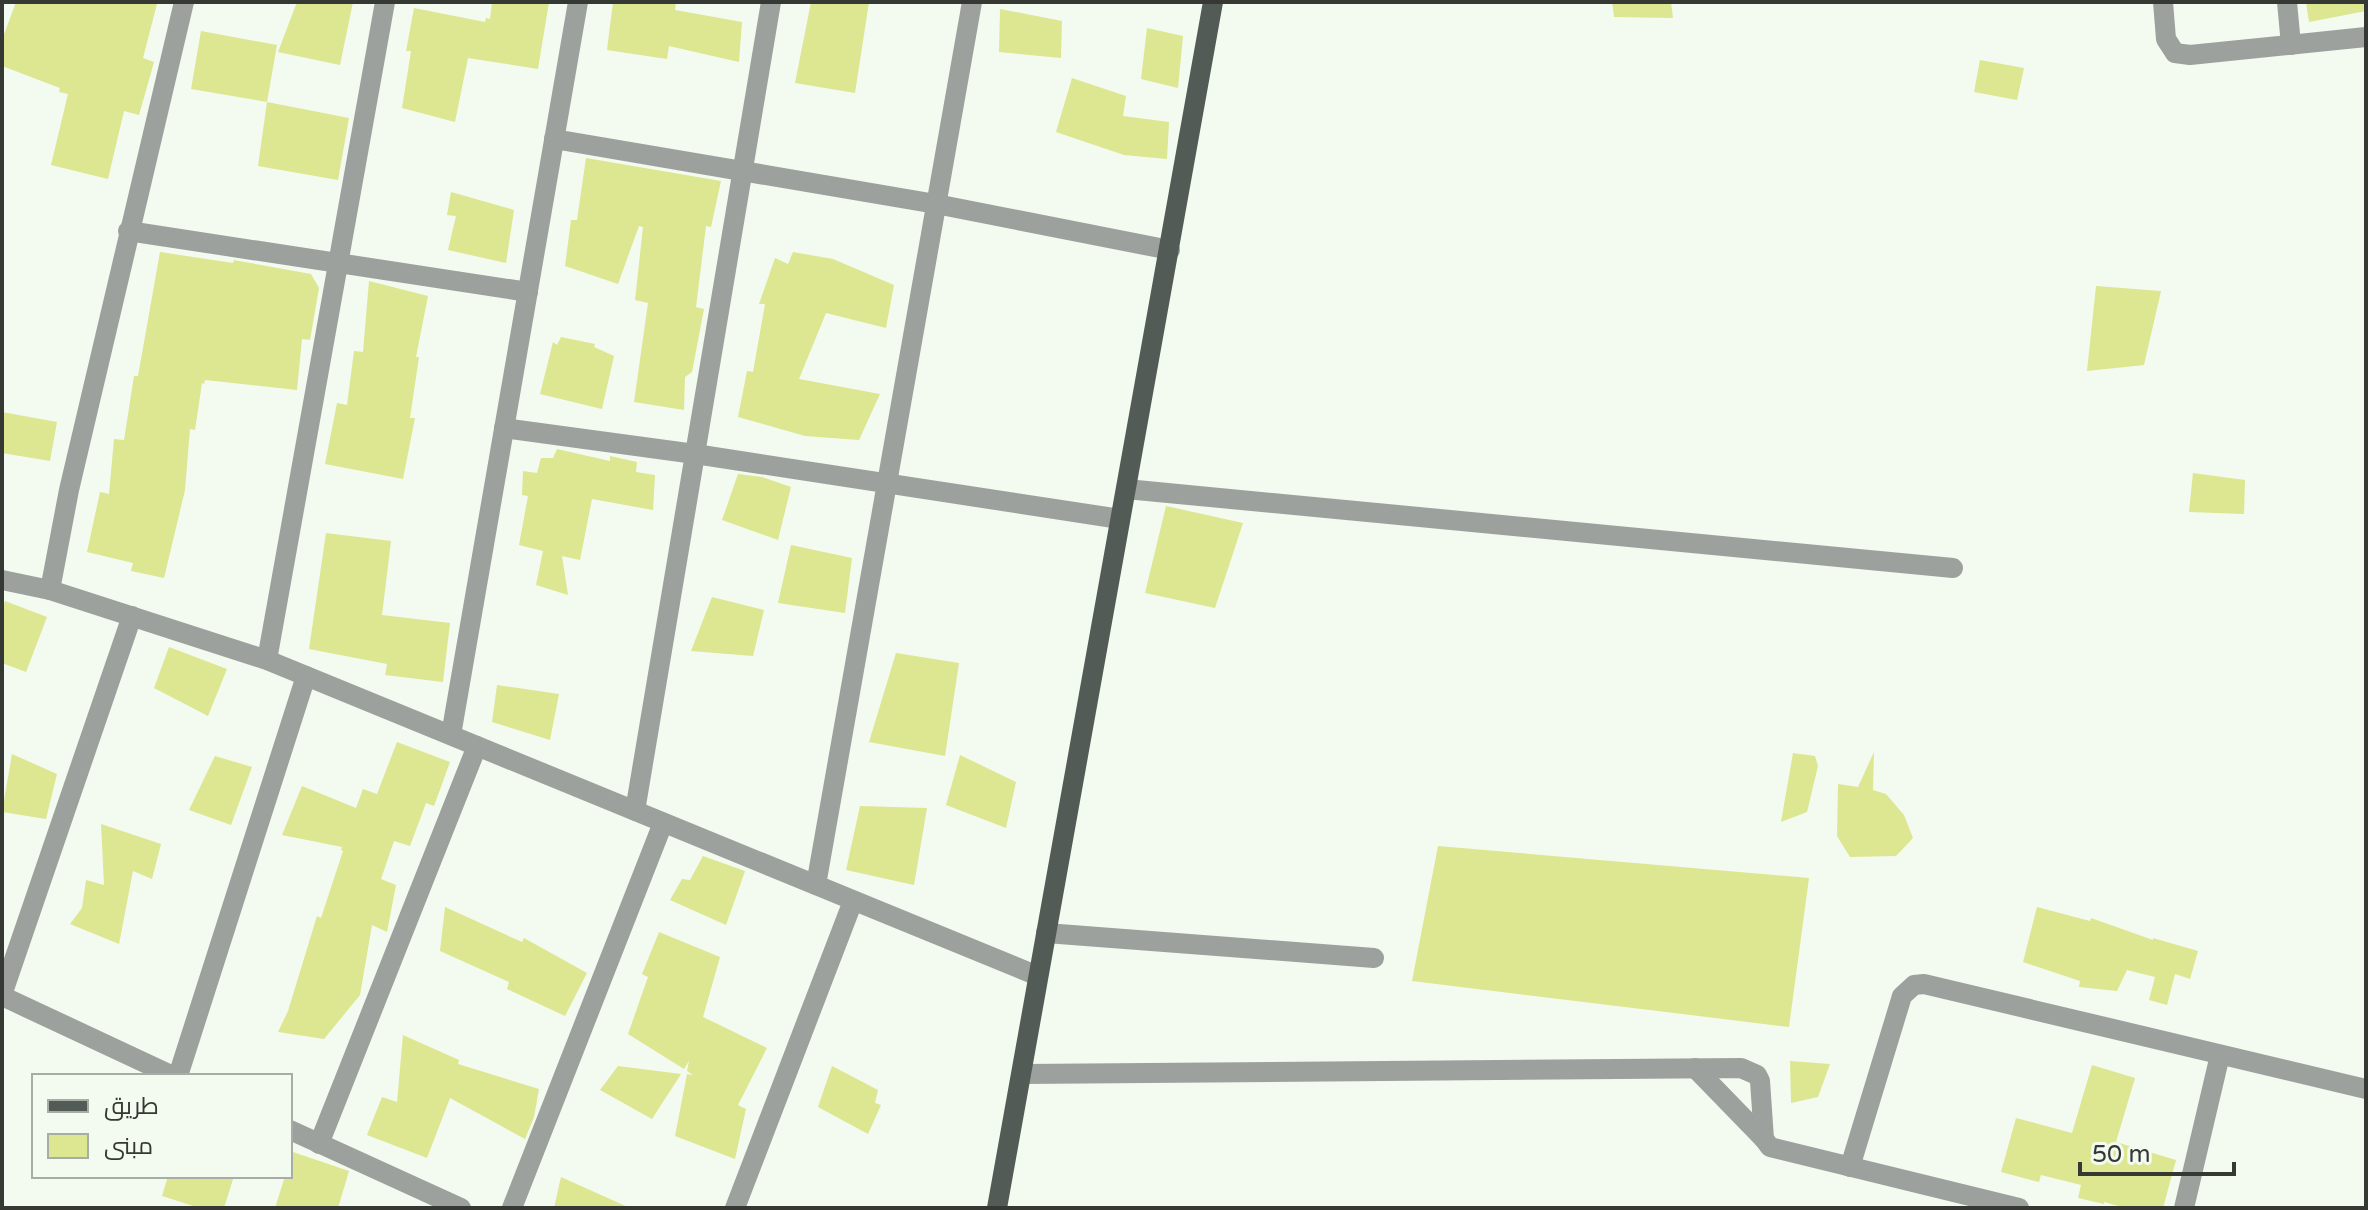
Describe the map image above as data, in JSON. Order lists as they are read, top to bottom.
{
  "legend": ["طريق", "مبنى"],
  "scale_bar": "50 m"
}
